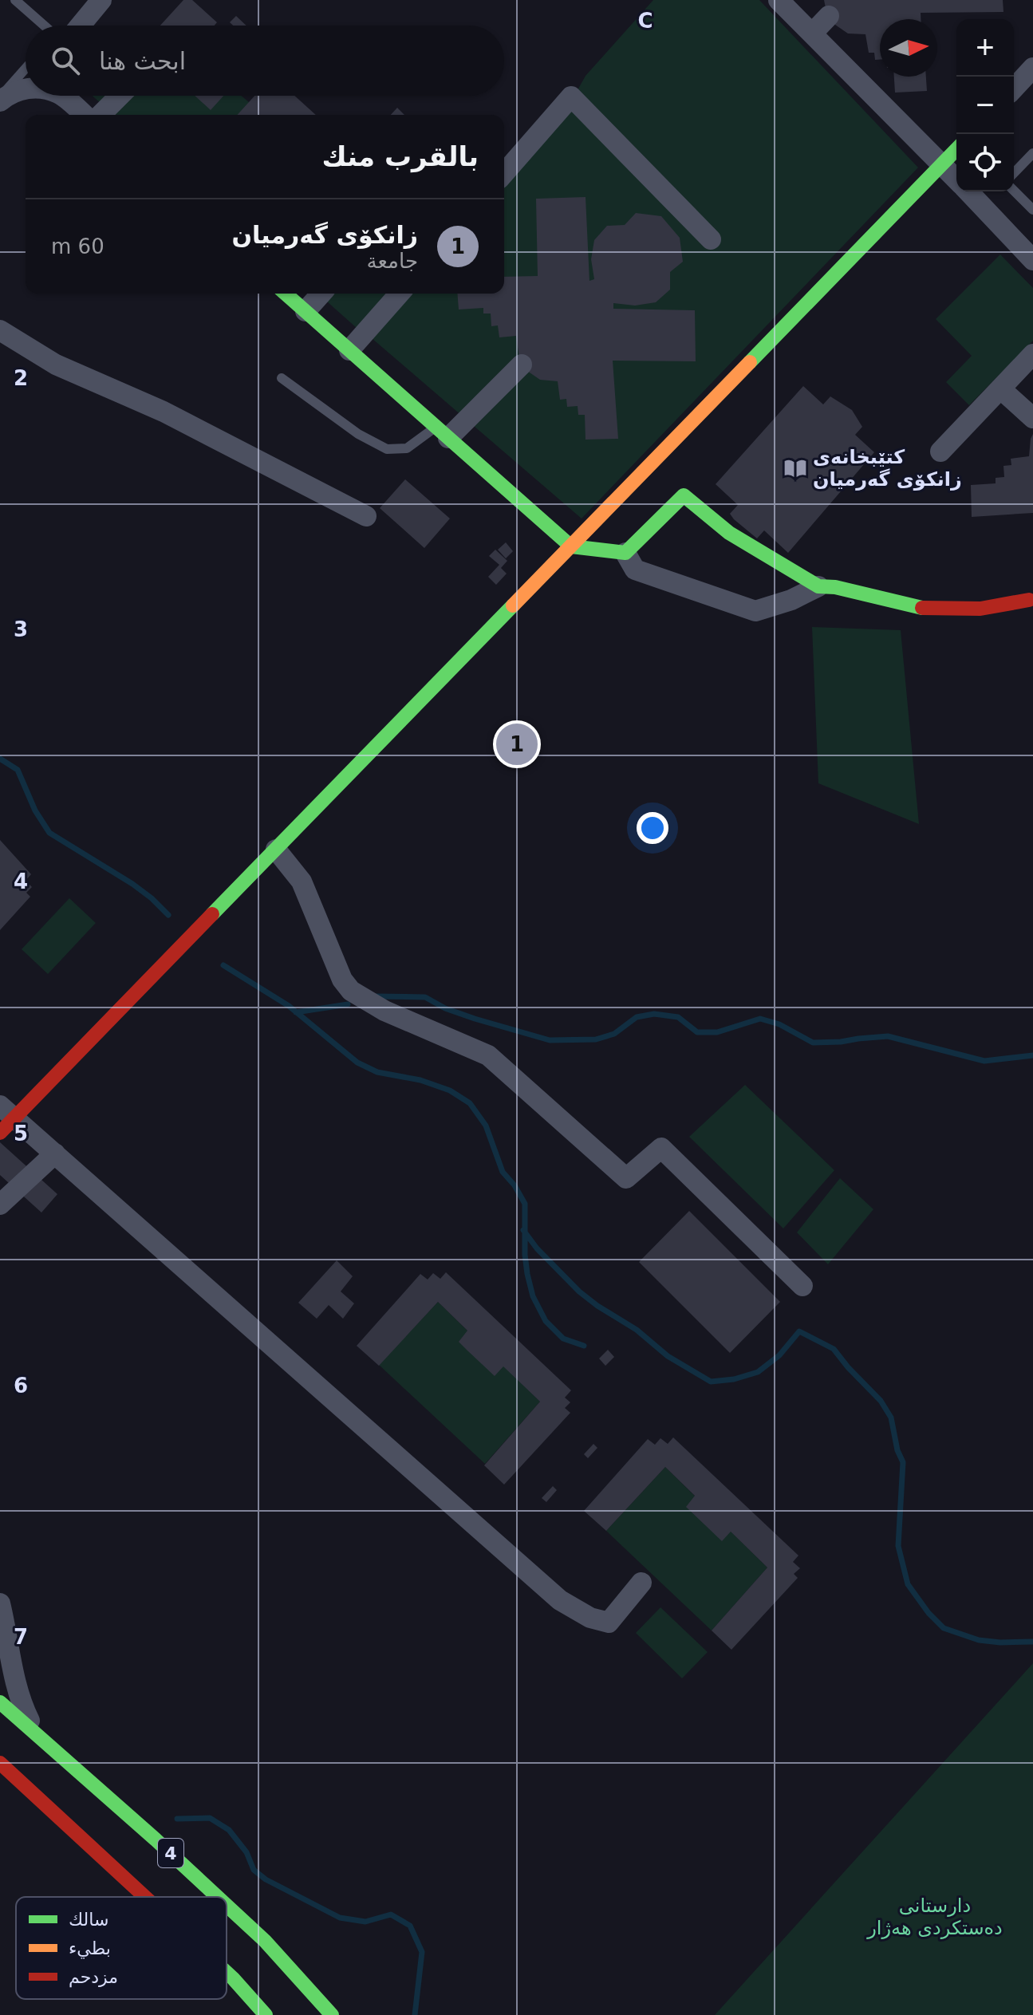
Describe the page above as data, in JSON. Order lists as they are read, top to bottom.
{
  "streets": {
    "main road": ["4"]
  },
  "parks": ["دارستانی دەستکردی هەژار"],
  "places": {
    "library": ["کتێبخانەی زانکۆی گەرمیان"]
  },
  "legend": ["سالك", "بطيء", "مزدحم"],
  "north": "right",
  "page": {
    "map_buttons": ["+", "−"],
    "search": "ابحث هنا",
    "heading": "بالقرب منك",
    "list": [
      {
        "mark": "1",
        "name": "زانکۆی گەرمیان",
        "note": "جامعة",
        "value": "60 m"
      }
    ],
    "pins": "1"
  },
  "grid": {
    "columns": ["C"],
    "rows": [
      "2",
      "3",
      "4",
      "5",
      "6",
      "7"
    ]
  }
}
